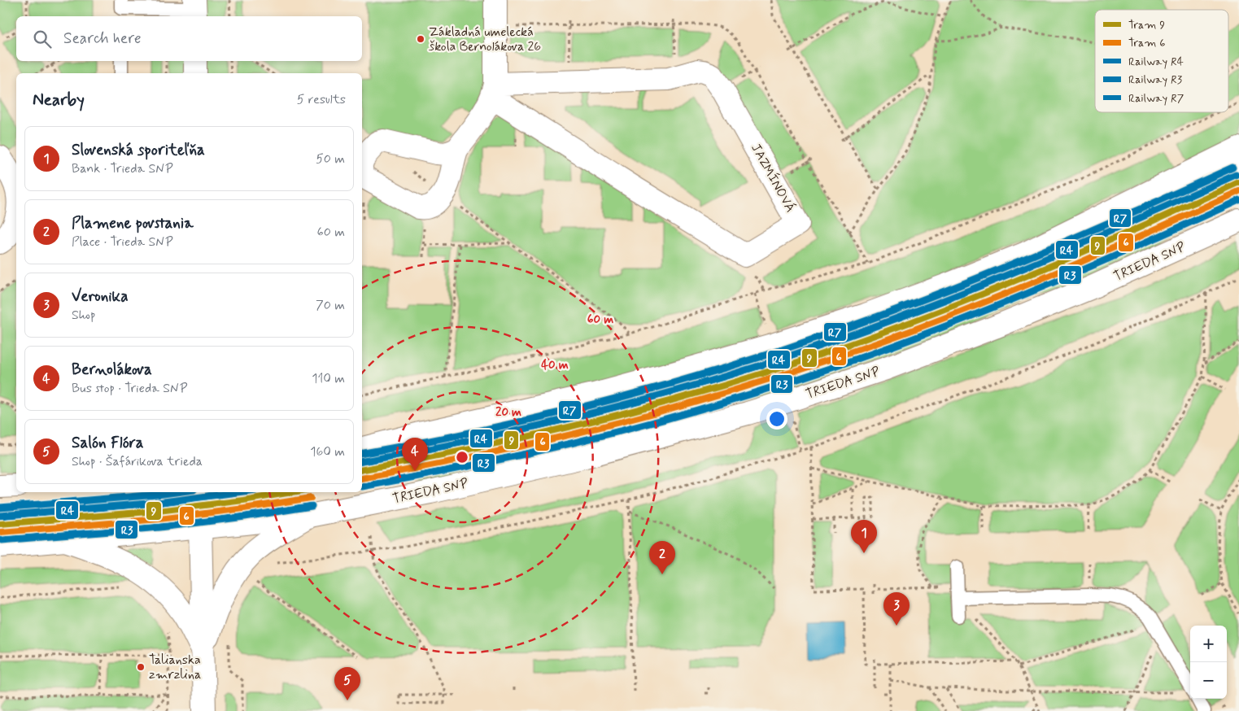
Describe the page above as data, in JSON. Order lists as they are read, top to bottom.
{
  "streets": {
    "street": ["JAZMÍNOVÁ", "TRIEDA SNP"]
  },
  "places": ["Základná umelecká škola Bernolákova 26", "Talianska zmrzlina"],
  "lines": [
    "rail line R7",
    "rail line R4",
    "tram line 9",
    "tram line 6",
    "rail line R3"
  ],
  "legend": [
    "Tram 9",
    "Tram 6",
    "Railway R4",
    "Railway R3",
    "Railway R7"
  ],
  "page": {
    "search": "Search here",
    "heading": ["Nearby", "5 results"],
    "list": [
      {
        "mark": "1",
        "name": "Slovenská sporiteľňa",
        "note": "Bank · Trieda SNP",
        "value": "50 m"
      },
      {
        "mark": "2",
        "name": "Plamene povstania",
        "note": "Place · Trieda SNP",
        "value": "60 m"
      },
      {
        "mark": "3",
        "name": "Veronika",
        "note": "Shop",
        "value": "70 m"
      },
      {
        "mark": "4",
        "name": "Bernolákova",
        "note": "Bus stop · Trieda SNP",
        "value": "110 m"
      },
      {
        "mark": "5",
        "name": "Salón Flóra",
        "note": "Shop · Šafárikova trieda",
        "value": "160 m"
      }
    ],
    "pins": [
      "4",
      "1",
      "2",
      "3",
      "5"
    ],
    "map_buttons": ["+", "−"]
  },
  "rings": ["60 m", "40 m", "20 m"]
}
